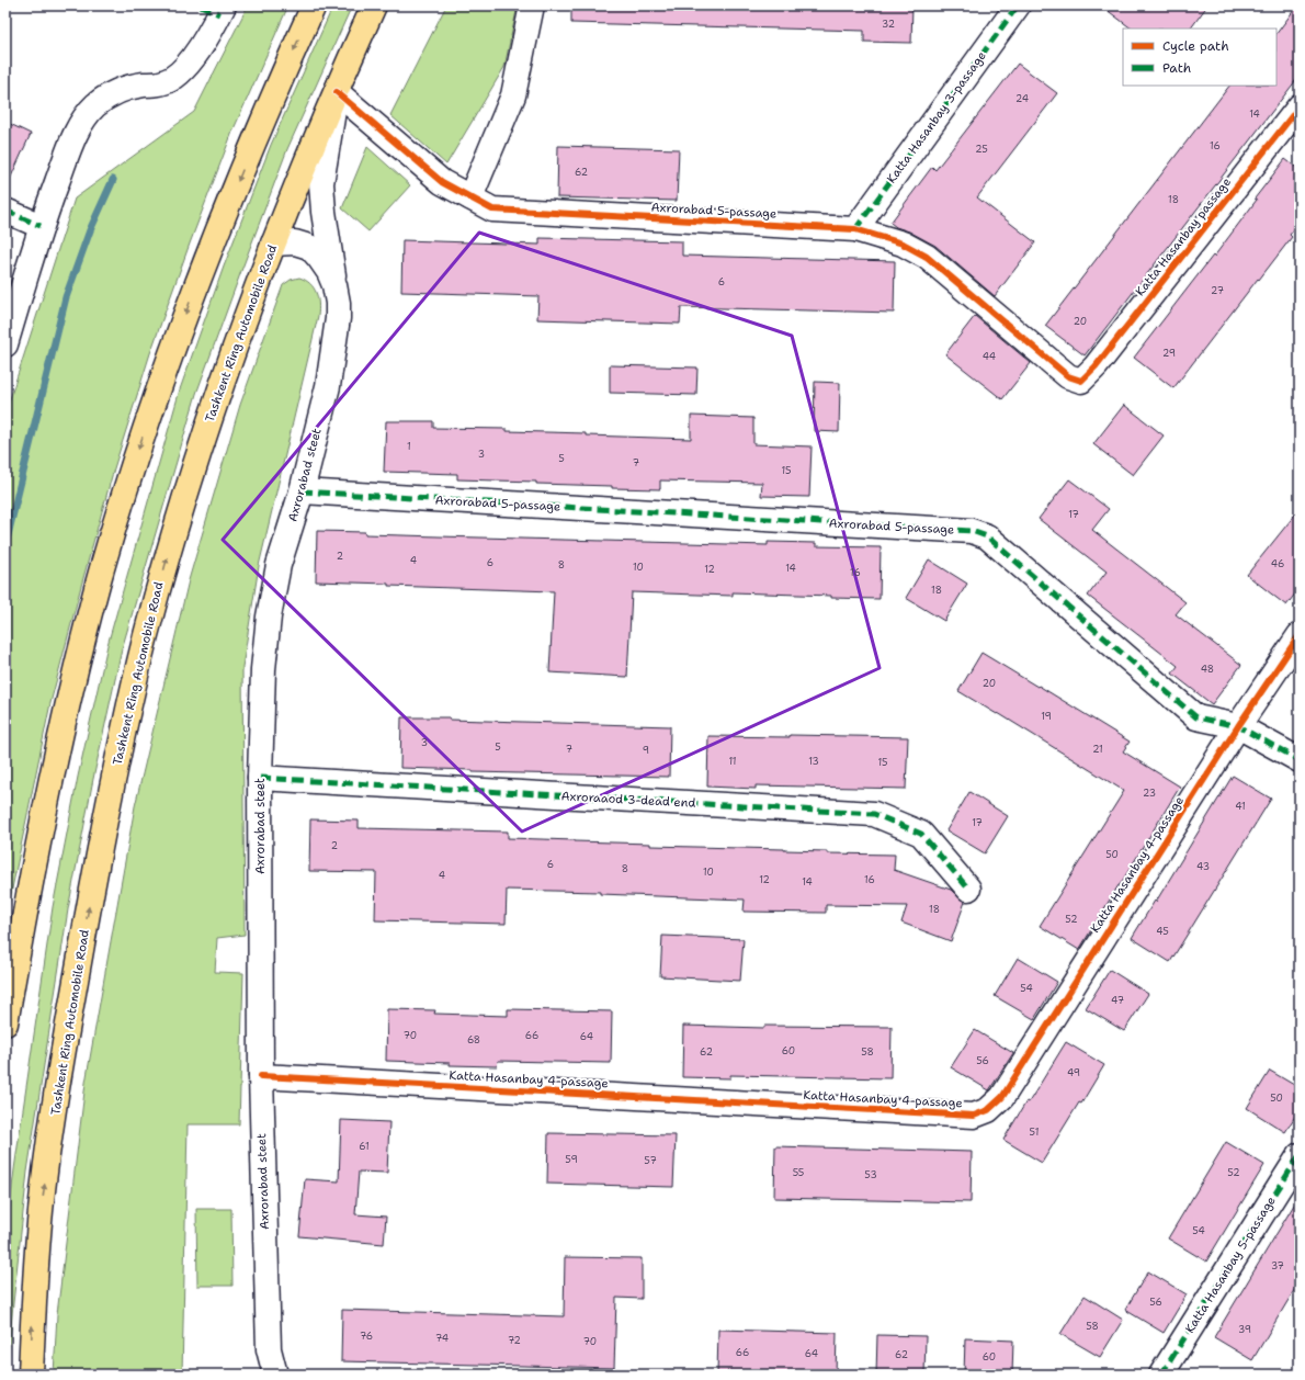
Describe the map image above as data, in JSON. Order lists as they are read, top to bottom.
{
  "streets": {
    "highway": ["Tashkent Ring Automobile Road"],
    "street": [
      "Katta Hasanbay 3-passage",
      "Axrorabad 5-passage",
      "Katta Hasanbay passage",
      "Axrorаbаd steet",
      "Axroraaod 3-dead end",
      "Katta Hasanbay 4-passage",
      "Katta Hasanbay 5-passage"
    ]
  },
  "crossings": [
    ["Katta Hasanbay 3-passage", "Axrorabad 5-passage"],
    ["Axrorabad 5-passage", "Katta Hasanbay passage"],
    ["Axrorabad 5-passage", "Tashkent Ring Automobile Road"],
    ["Axrorabad 5-passage", "Axrorаbаd steet"],
    ["Axrorabad 5-passage", "Katta Hasanbay 4-passage"],
    ["Tashkent Ring Automobile Road", "Axrorаbаd steet"],
    ["Axrorаbаd steet", "Axroraaod 3-dead end"],
    ["Axrorаbаd steet", "Katta Hasanbay 4-passage"]
  ],
  "house_numbers": [
    "32",
    "24",
    "14",
    "16",
    "25",
    "62",
    "18",
    "6",
    "27",
    "20",
    "29",
    "44",
    "1",
    "3",
    "5",
    "7",
    "15",
    "17",
    "2",
    "4",
    "6",
    "46",
    "8",
    "10",
    "14",
    "12",
    "16",
    "18",
    "48",
    "20",
    "19",
    "3",
    "5",
    "7",
    "21",
    "9",
    "11",
    "13",
    "15",
    "23",
    "41",
    "17",
    "2",
    "50",
    "6",
    "43",
    "8",
    "10",
    "4",
    "12",
    "16",
    "14",
    "18",
    "52",
    "45",
    "54",
    "47",
    "70",
    "66",
    "64",
    "68",
    "60",
    "62",
    "58",
    "56",
    "49",
    "50",
    "51",
    "61",
    "59",
    "57",
    "55",
    "52",
    "53",
    "54",
    "37",
    "56",
    "58",
    "39",
    "76",
    "74",
    "72",
    "70",
    "66",
    "64",
    "62",
    "60"
  ],
  "legend": ["Cycle path", "Path"]
}
